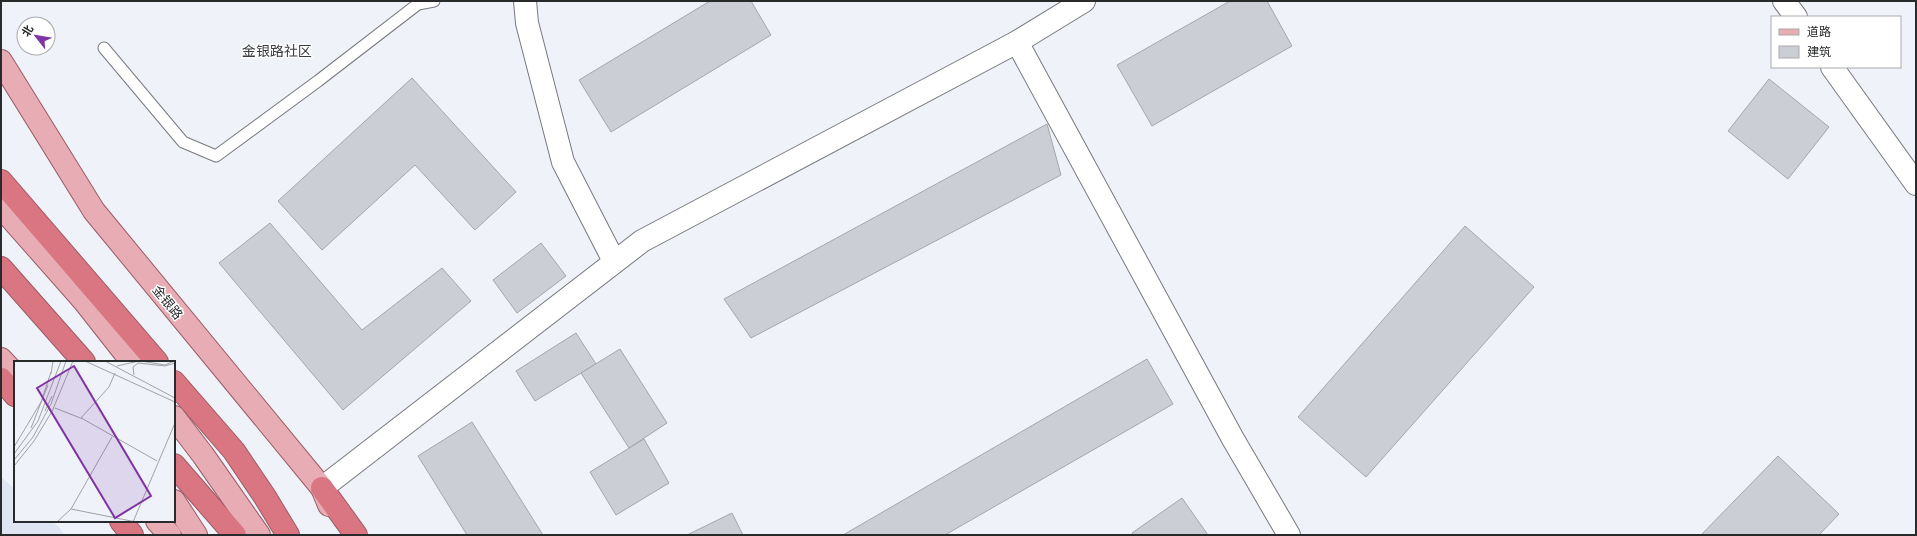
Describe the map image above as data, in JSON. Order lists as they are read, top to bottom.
{
  "streets": {
    "main road": ["金银路"]
  },
  "districts": ["金银路社区"],
  "legend": ["道路", "建筑"],
  "north": "top left"
}
